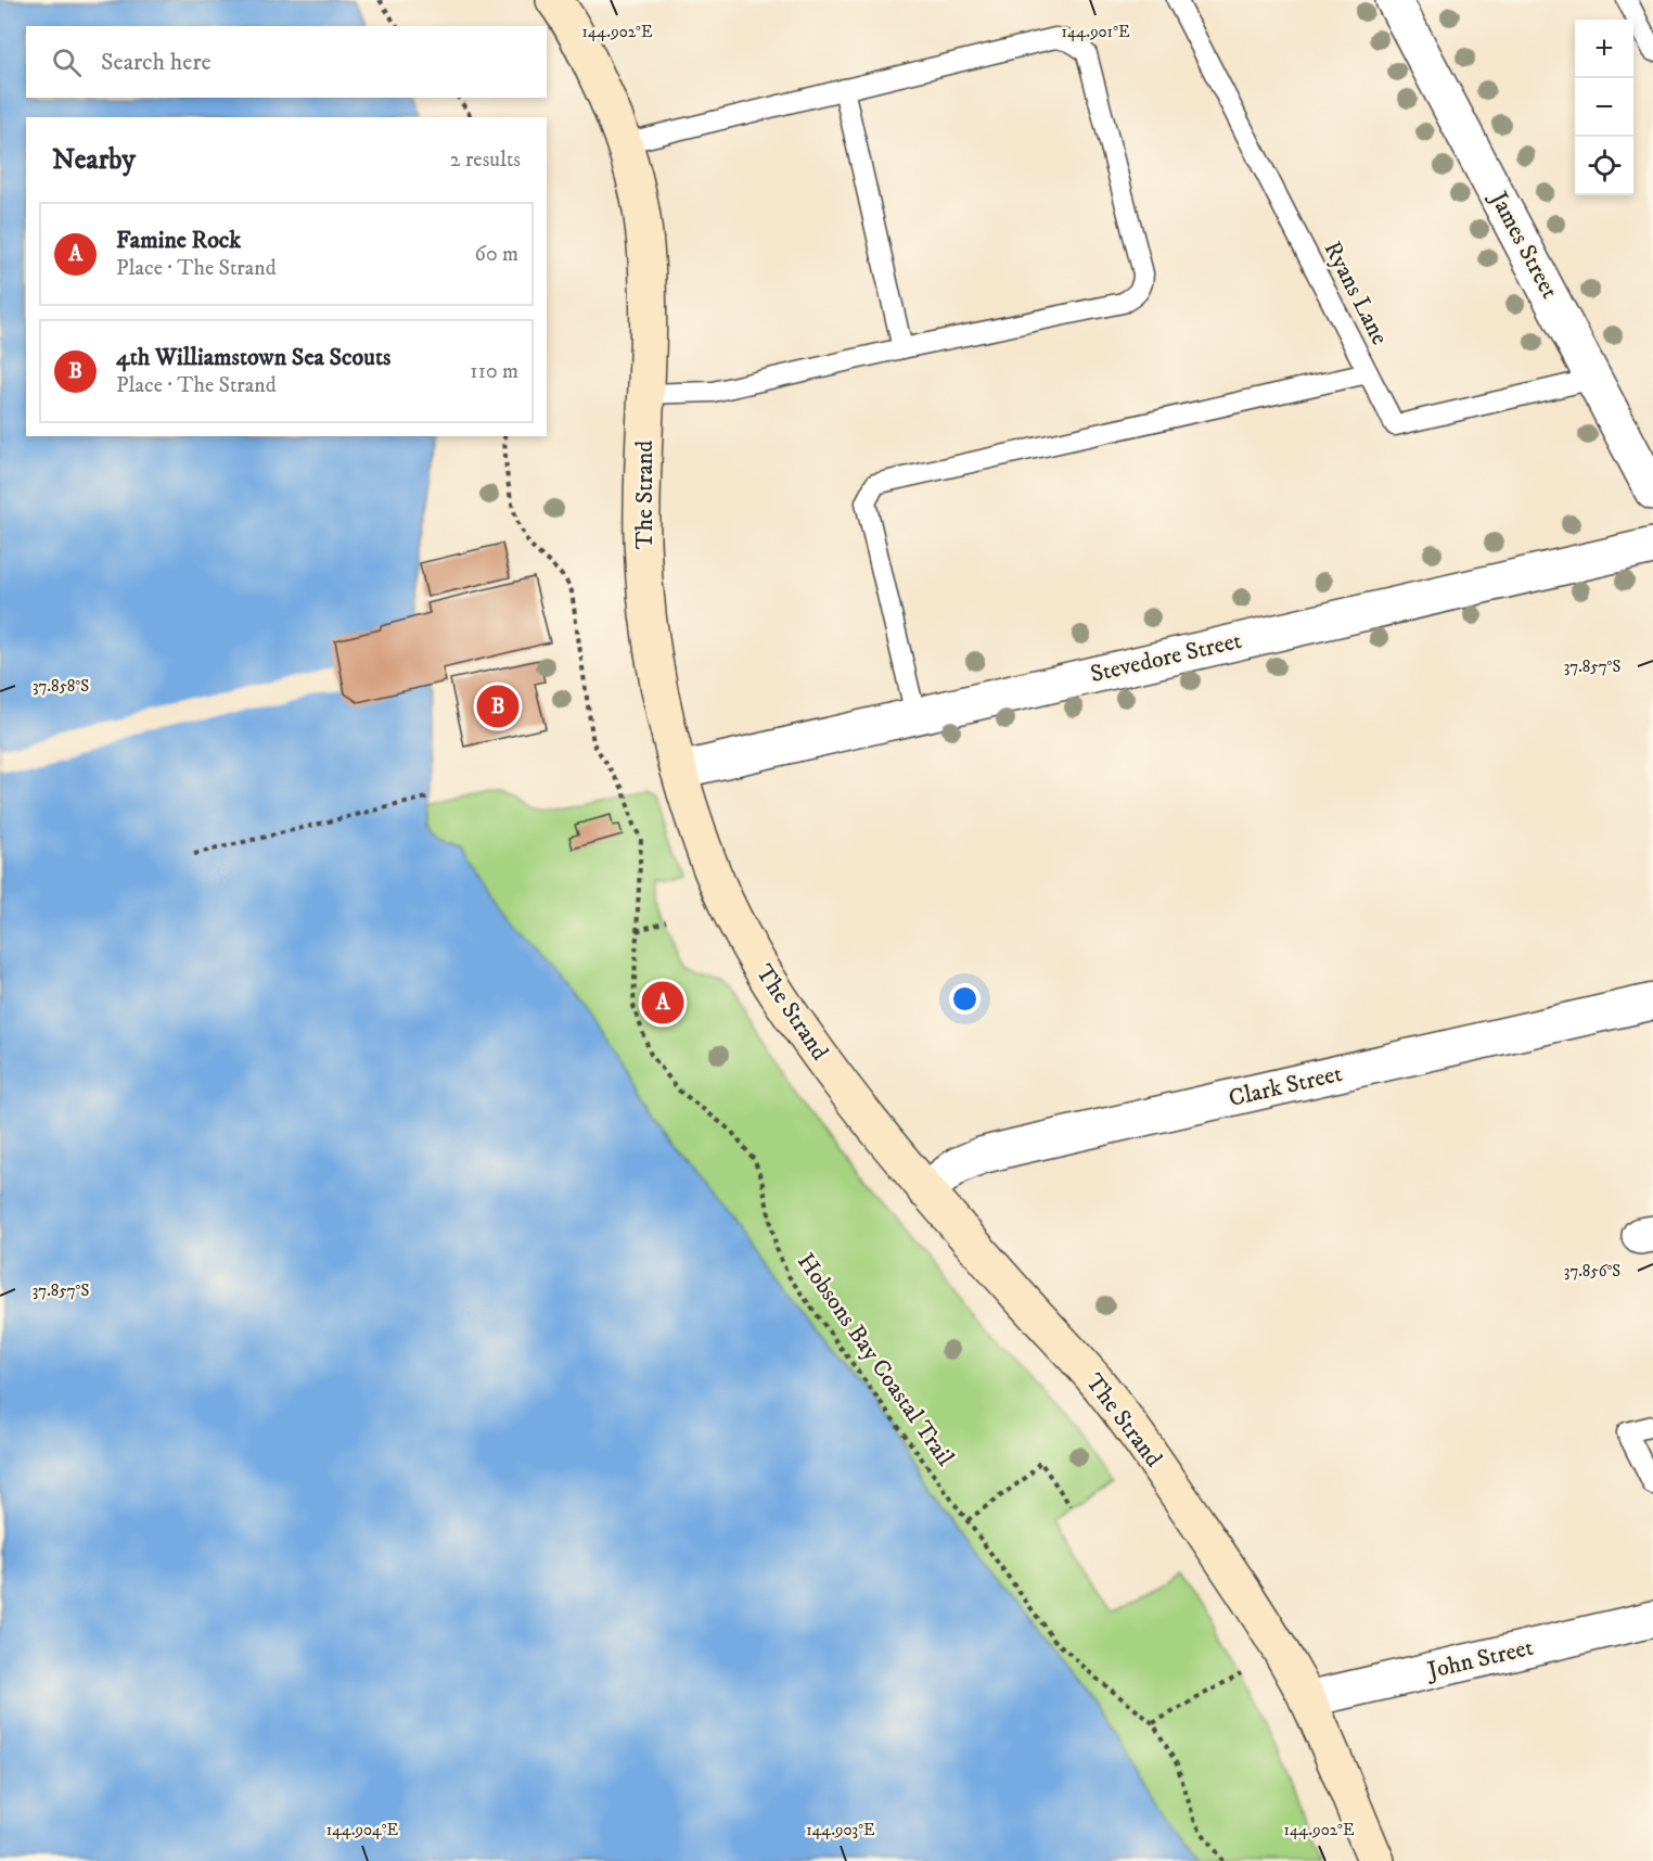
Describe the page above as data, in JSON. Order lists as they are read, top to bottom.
{
  "streets": {
    "street": [
      "James Street",
      "The Strand",
      "Stevedore Street",
      "Clark Street",
      "John Street"
    ],
    "lane": ["Ryans Lane"],
    "path": ["Hobsons Bay Coastal Trail"]
  },
  "crossings": [
    ["James Street", "Ryans Lane"],
    ["The Strand", "Stevedore Street"],
    ["The Strand", "Clark Street"],
    ["The Strand", "John Street"]
  ],
  "page": {
    "map_buttons": ["+", "−"],
    "search": "Search here",
    "heading": ["Nearby", "2 results"],
    "list": [
      {
        "mark": "A",
        "name": "Famine Rock",
        "note": "Place · The Strand",
        "value": "60 m"
      },
      {
        "mark": "B",
        "name": "4th Williamstown Sea Scouts",
        "note": "Place · The Strand",
        "value": "110 m"
      }
    ],
    "pins": ["B", "A"]
  },
  "coordinates": [
    "144.902°E",
    "144.901°E",
    "37.857°S",
    "37.858°S",
    "37.856°S",
    "144.904°E",
    "144.903°E"
  ]
}
